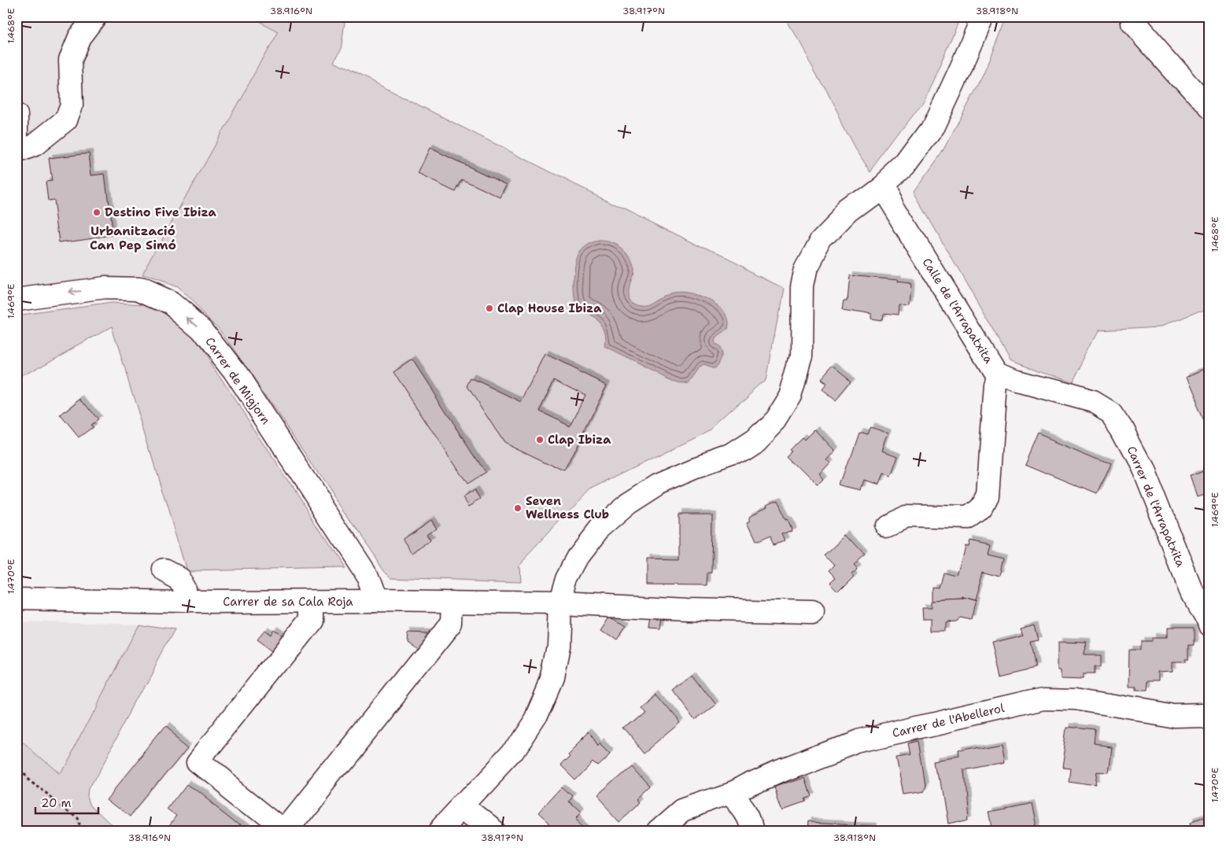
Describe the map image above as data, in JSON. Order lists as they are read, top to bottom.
{
  "streets": {
    "street": [
      "Calle de l'Arrapatxita",
      "Carrer de Migjorn",
      "Carrer de l'Arrapatxita",
      "Carrer de sa Cala Roja",
      "Carrer de l'Abellerol"
    ]
  },
  "crossings": [
    ["Calle de l'Arrapatxita", "Carrer de l'Arrapatxita"],
    ["Carrer de Migjorn", "Carrer de sa Cala Roja"]
  ],
  "one_way": ["Carrer de Migjorn"],
  "districts": ["Urbanització Can Pep Simó"],
  "places": [
    "Destino Five Ibiza",
    "Clap House Ibiza",
    "Clap Ibiza",
    "Seven Wellness Club"
  ],
  "scale_bar": "20 m",
  "coordinates": [
    "38.916°N",
    "38.917°N",
    "38.918°N",
    "1.468°E",
    "1.469°E",
    "1.470°E"
  ]
}
